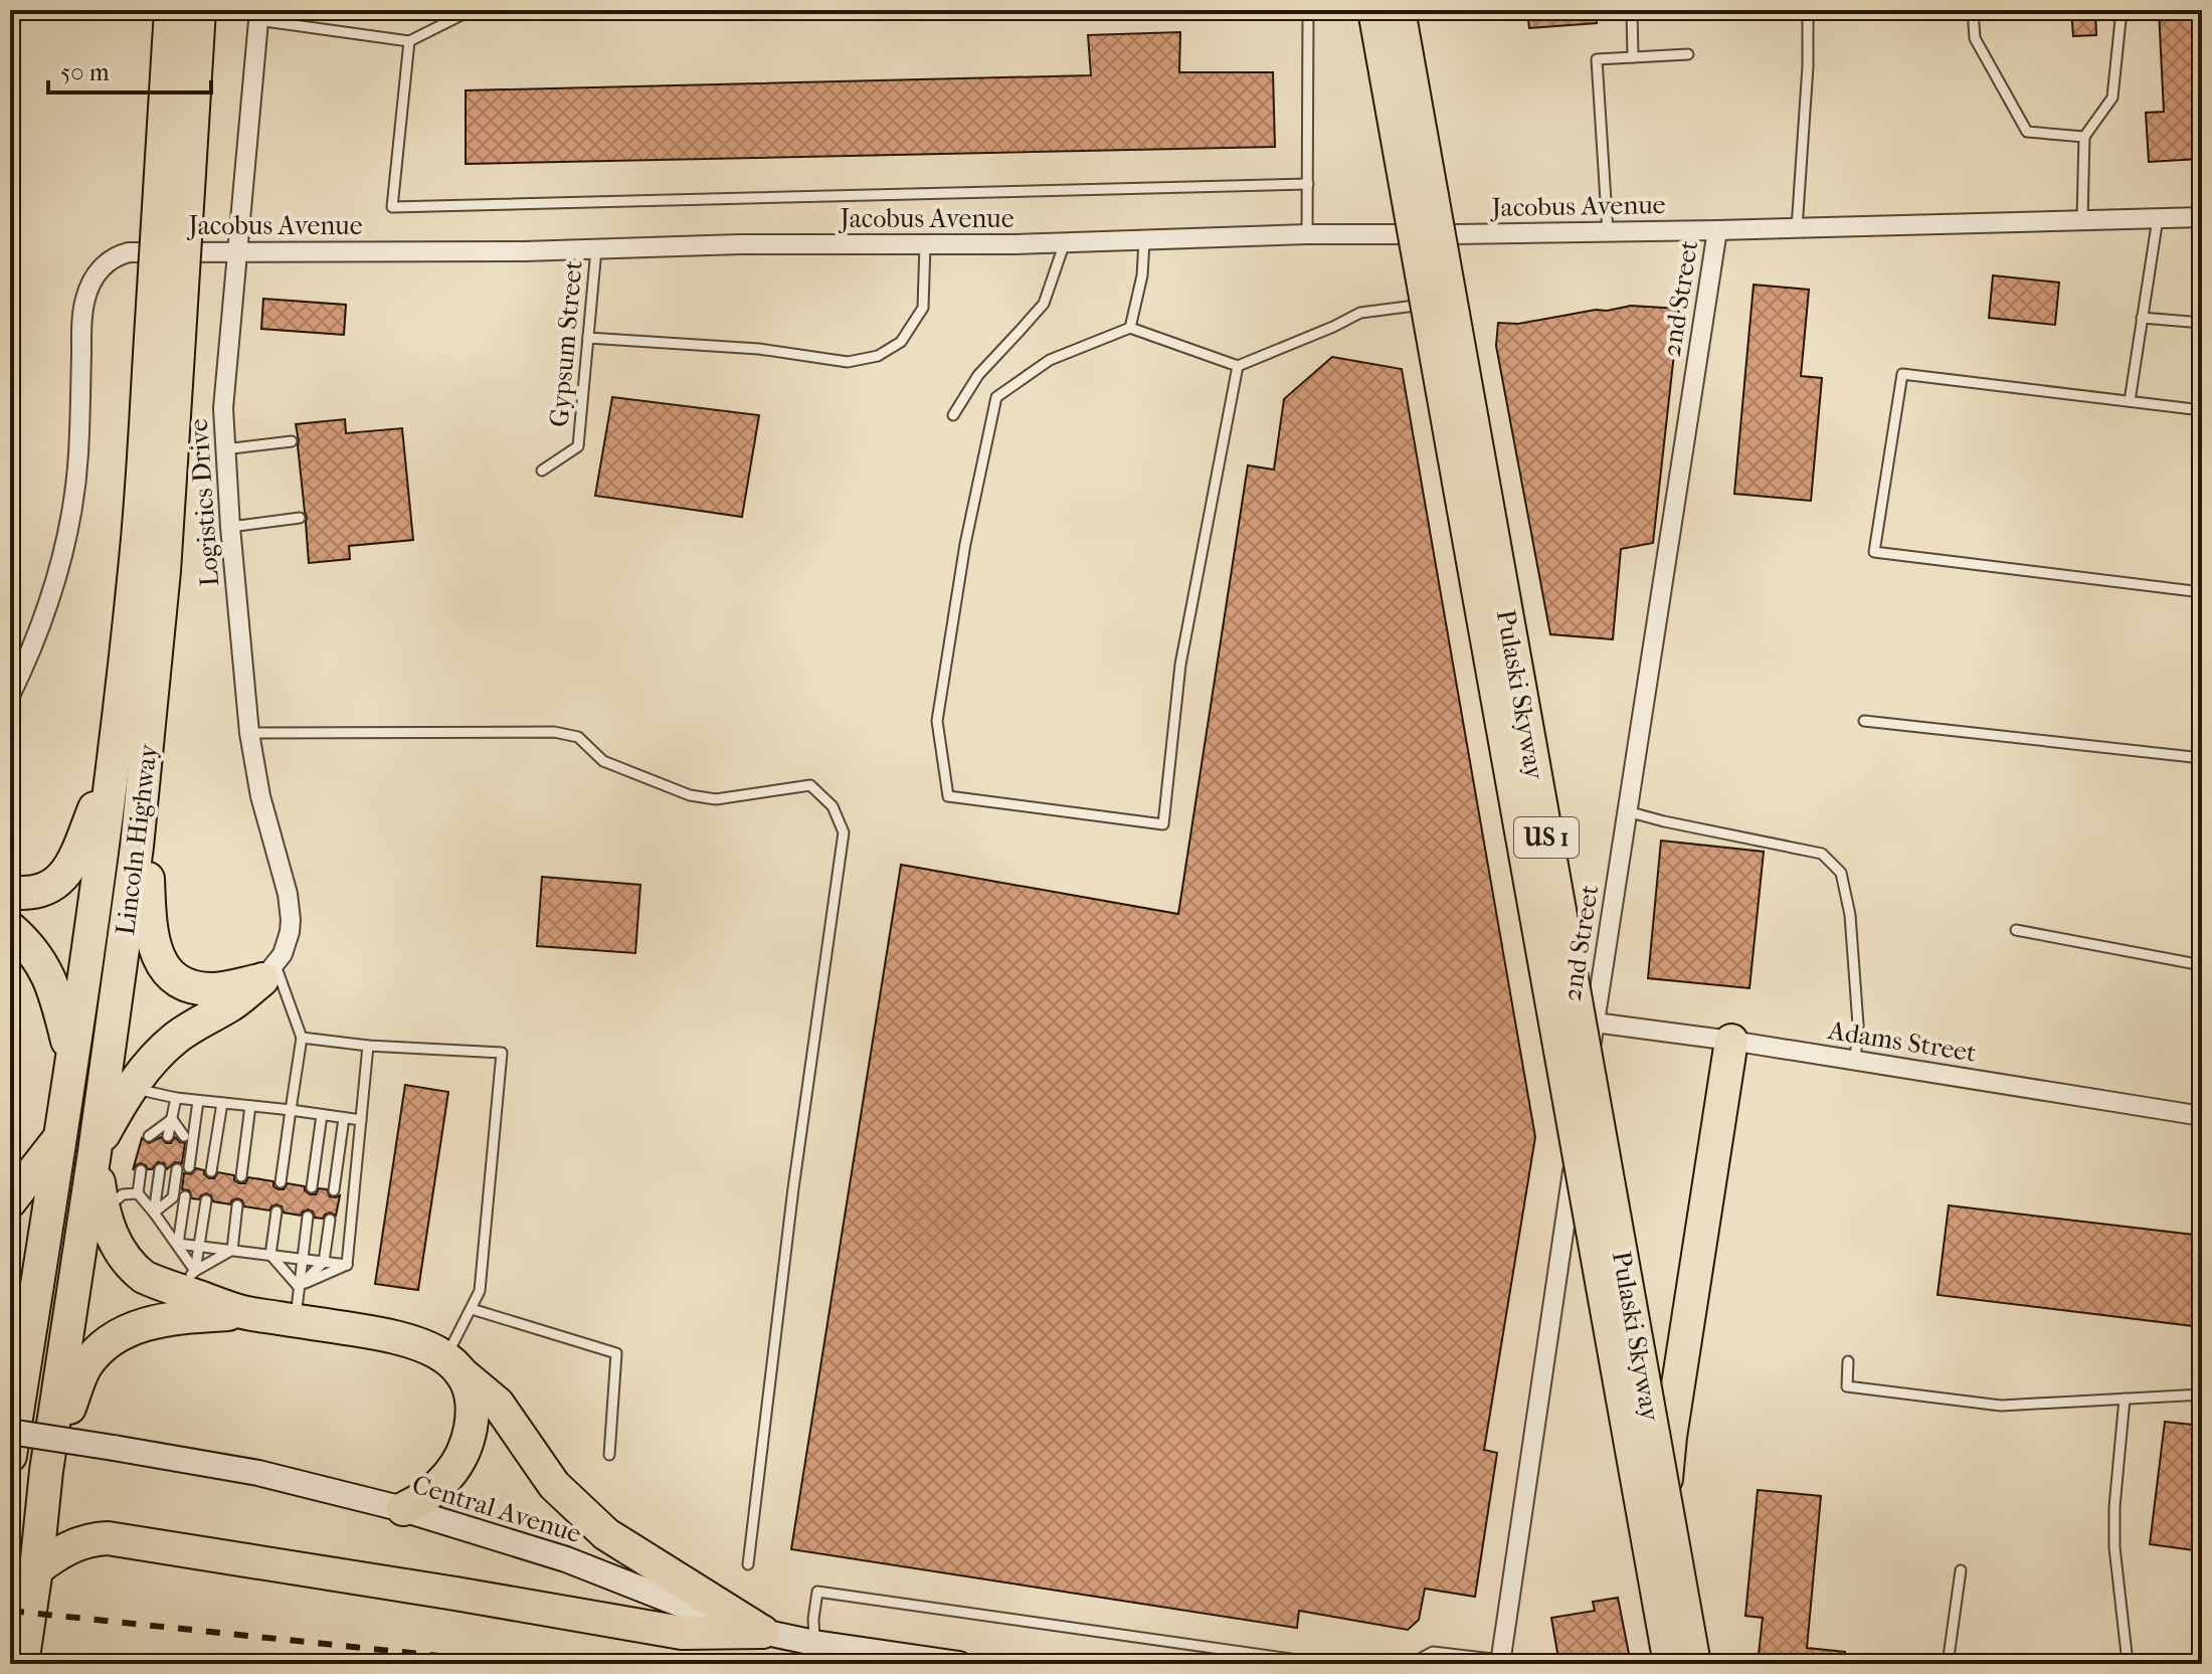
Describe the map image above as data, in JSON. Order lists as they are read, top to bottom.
{
  "streets": {
    "highway": ["Pulaski Skyway", "US 1", "Lincoln Highway"],
    "main road": ["Central Avenue"],
    "street": [
      "Jacobus Avenue",
      "2nd Street",
      "Logistics Drive",
      "Adams Street"
    ],
    "lane": ["Gypsum Street"]
  },
  "crossings": [
    ["Jacobus Avenue", "2nd Street"],
    ["Jacobus Avenue", "Gypsum Street"],
    ["Jacobus Avenue", "Logistics Drive"],
    ["2nd Street", "Adams Street"],
    ["Lincoln Highway", "Central Avenue"]
  ],
  "scale_bar": "50 m"
}
